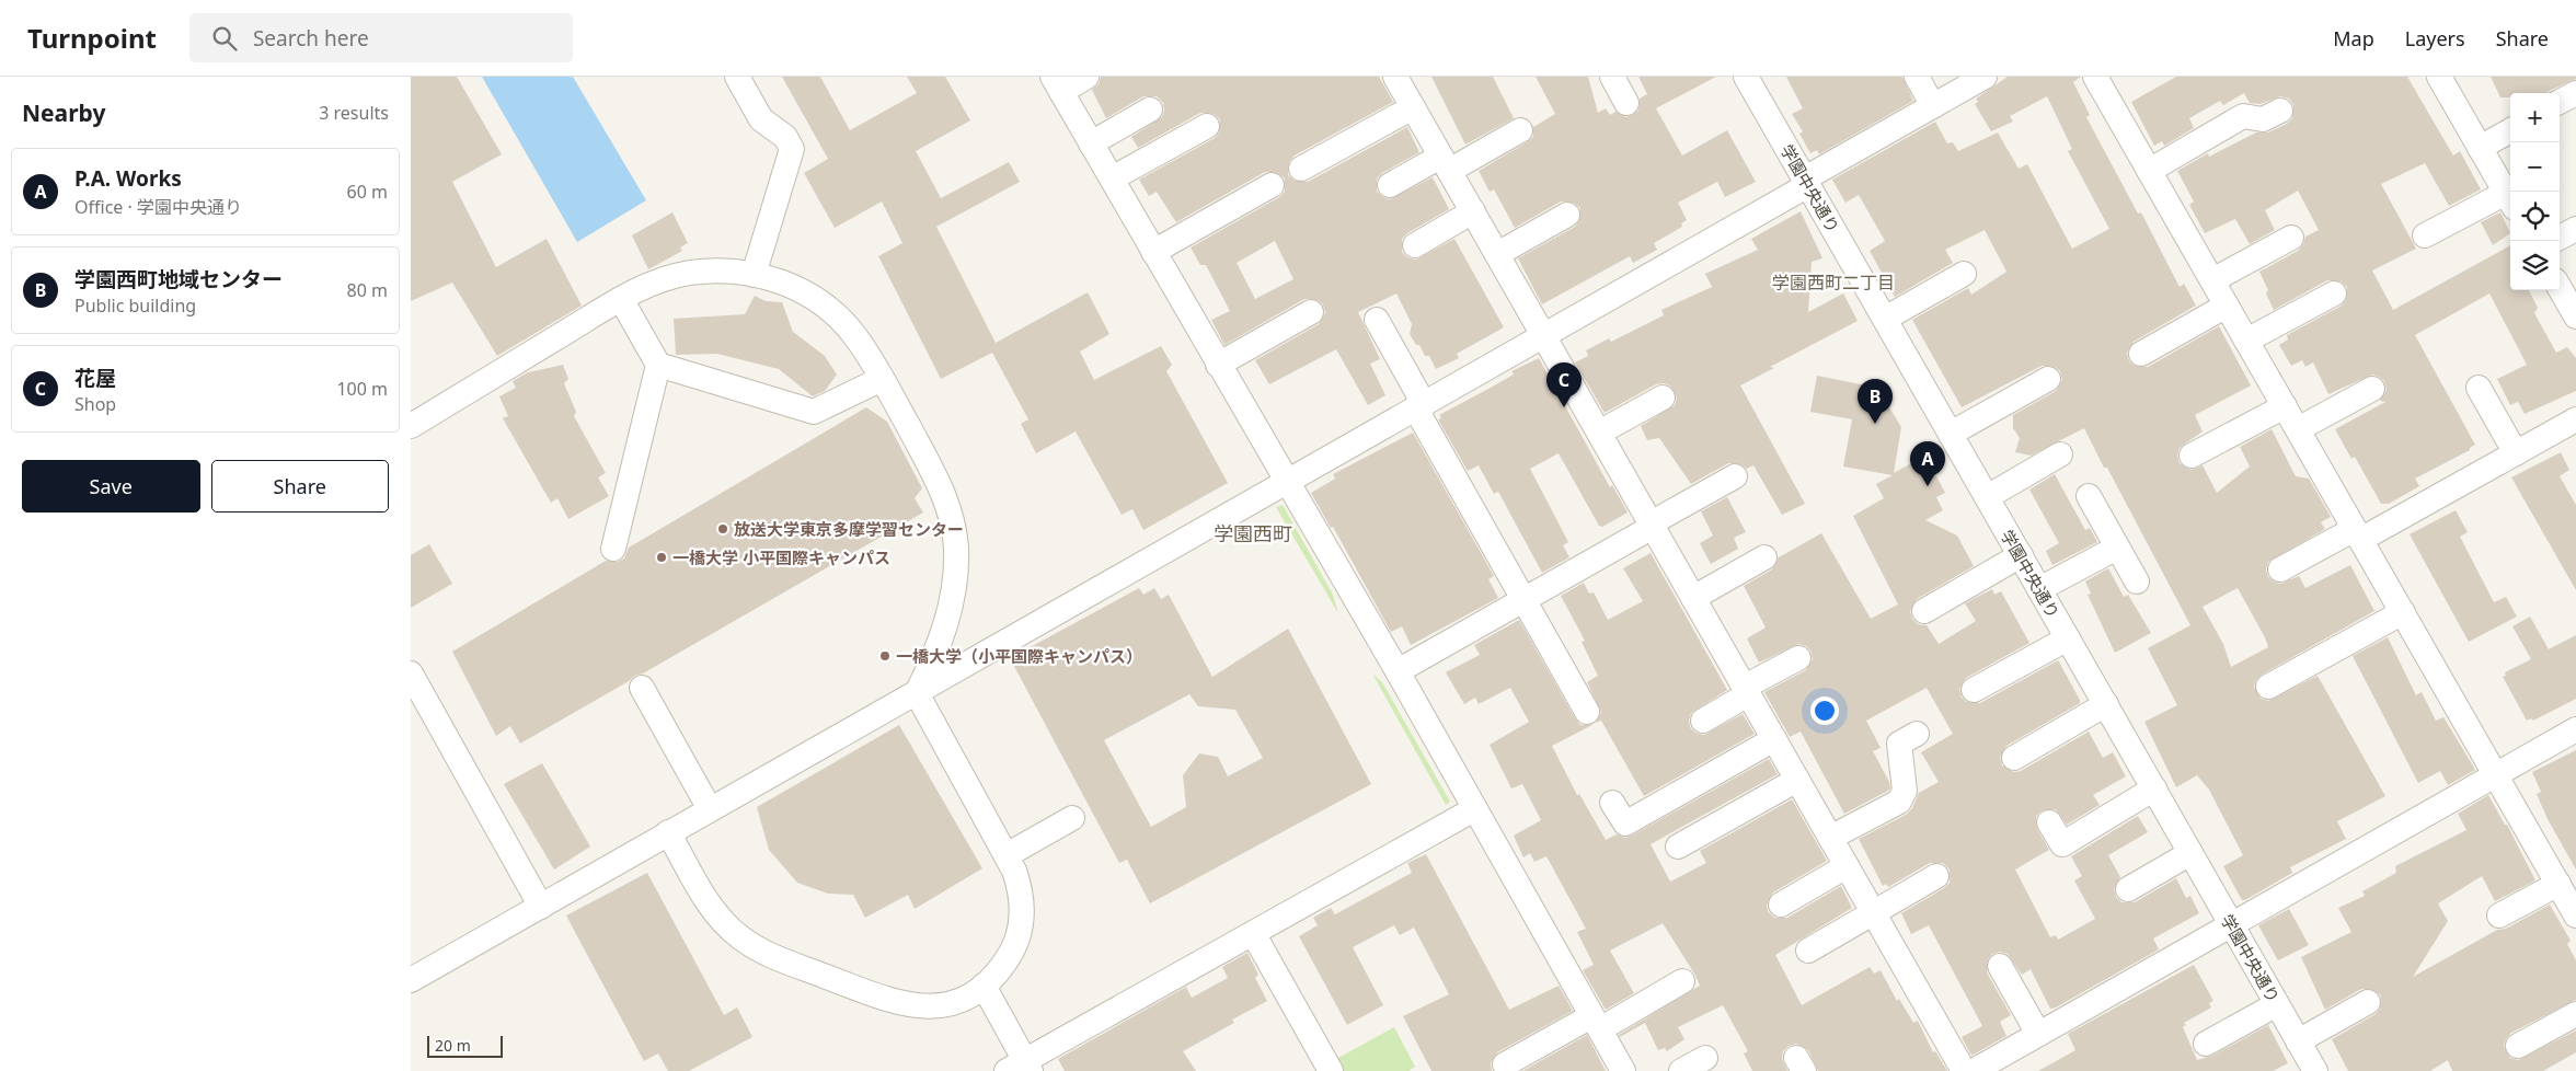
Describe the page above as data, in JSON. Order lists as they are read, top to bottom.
{
  "streets": {
    "street": ["学園中央通り"]
  },
  "districts": ["学園西町二丁目", "学園西町"],
  "places": ["放送大学東京多摩学習センター", "一橋大学 小平国際キャンパス", "一橋大学（小平国際キャンパス）"],
  "scale_bar": "20 m",
  "page": {
    "header": "Turnpoint",
    "search": "Search here",
    "nav": ["Map", "Layers", "Share"],
    "heading": ["Nearby", "3 results"],
    "map_buttons": ["+", "−"],
    "list": [
      {
        "mark": "A",
        "name": "P.A. Works",
        "note": "Office · 学園中央通り",
        "value": "60 m"
      },
      {
        "mark": "B",
        "name": "学園西町地域センター",
        "note": "Public building",
        "value": "80 m"
      },
      {
        "mark": "C",
        "name": "花屋",
        "note": "Shop",
        "value": "100 m"
      }
    ],
    "pins": ["C", "B", "A"],
    "buttons": ["Save", "Share"],
    "scale": "20 m"
  }
}
